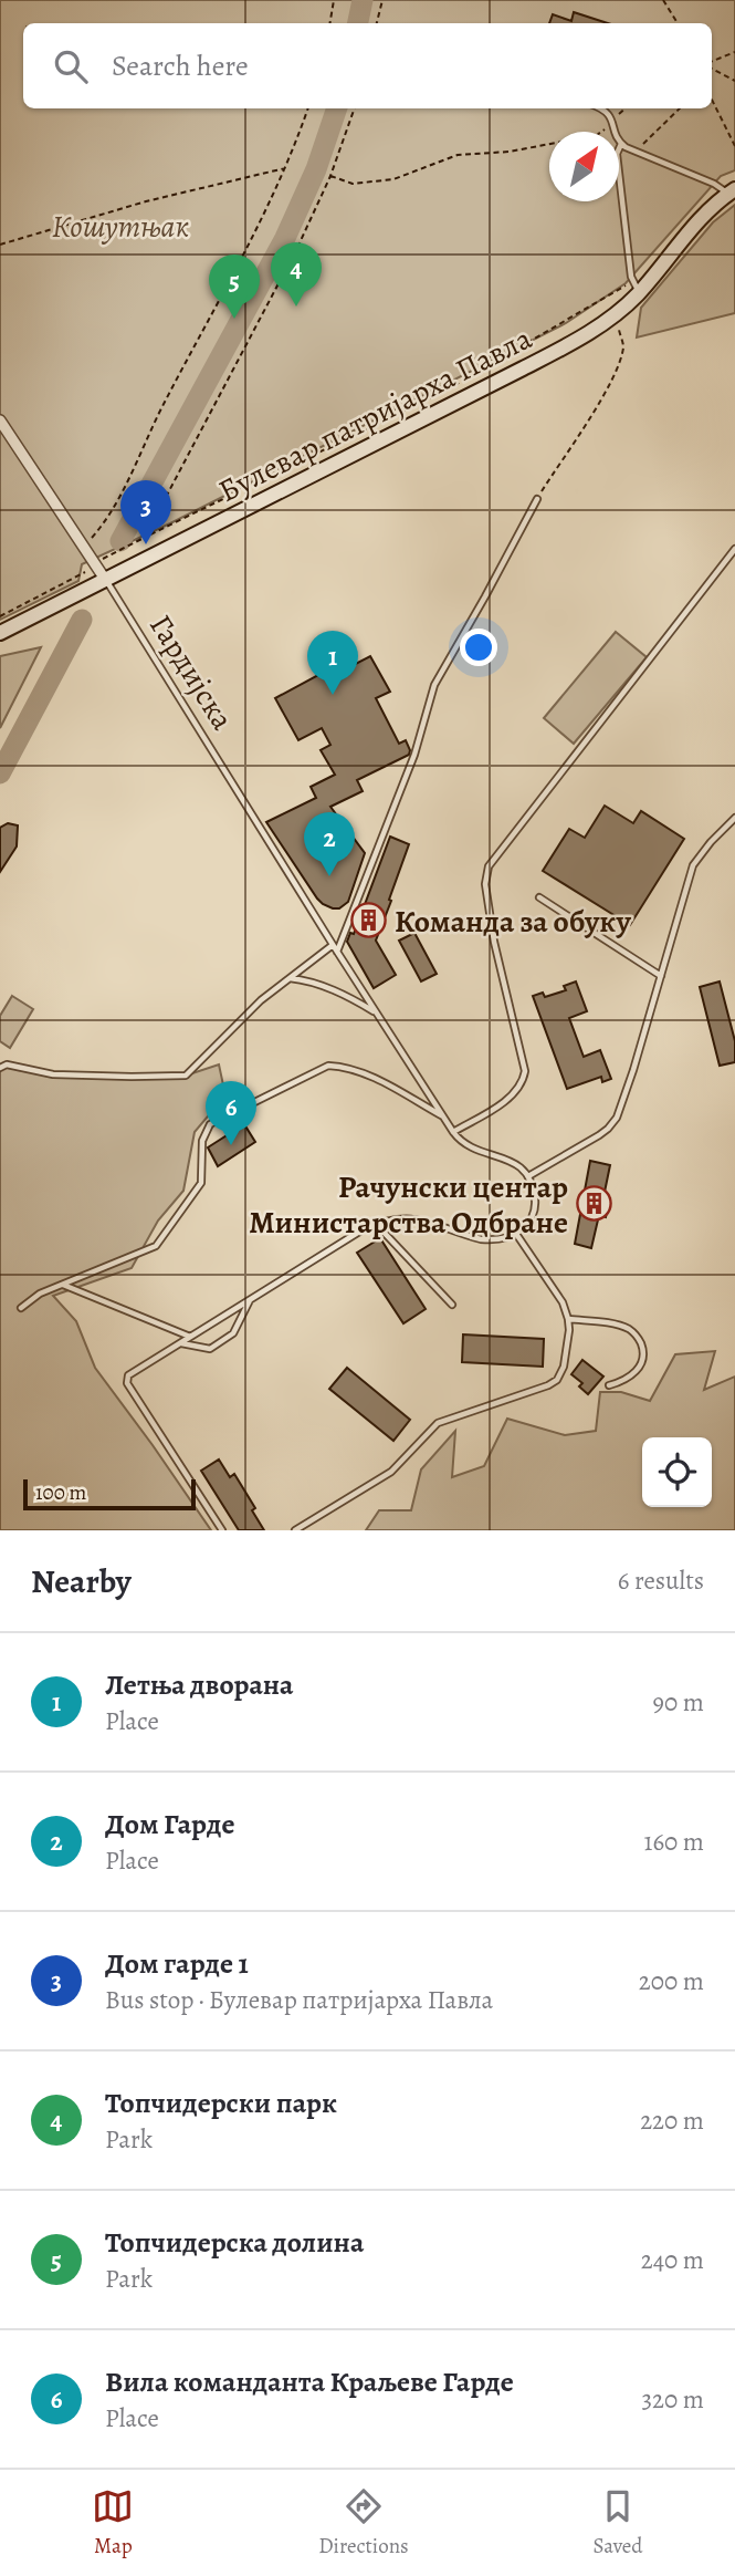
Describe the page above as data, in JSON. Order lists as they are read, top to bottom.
{
  "streets": {
    "main road": ["Булевар патријарха Павла"],
    "street": ["Гардијска"]
  },
  "crossings": [
    ["Булевар патријарха Павла", "Гардијска"]
  ],
  "parks": ["Кошутњак"],
  "places": {
    "building": ["Команда за обуку", "Рачунски центар Министарства Одбране"]
  },
  "scale_bar": "100 m",
  "north": "top right",
  "page": {
    "search": "Search here",
    "pins": [
      "4",
      "5",
      "3",
      "1",
      "2",
      "6"
    ],
    "scale": "100 m",
    "heading": ["Nearby", "6 results"],
    "list": [
      {
        "mark": "1",
        "name": "Летња дворана",
        "note": "Place",
        "value": "90 m"
      },
      {
        "mark": "2",
        "name": "Дом Гарде",
        "note": "Place",
        "value": "160 m"
      },
      {
        "mark": "3",
        "name": "Дом гарде 1",
        "note": "Bus stop · Булевар патријарха Павла",
        "value": "200 m"
      },
      {
        "mark": "4",
        "name": "Топчидерски парк",
        "note": "Park",
        "value": "220 m"
      },
      {
        "mark": "5",
        "name": "Топчидерска долина",
        "note": "Park",
        "value": "240 m"
      },
      {
        "mark": "6",
        "name": "Вила команданта Краљеве Гарде",
        "note": "Place",
        "value": "320 m"
      }
    ],
    "nav": ["Map", "Directions", "Saved"]
  }
}
